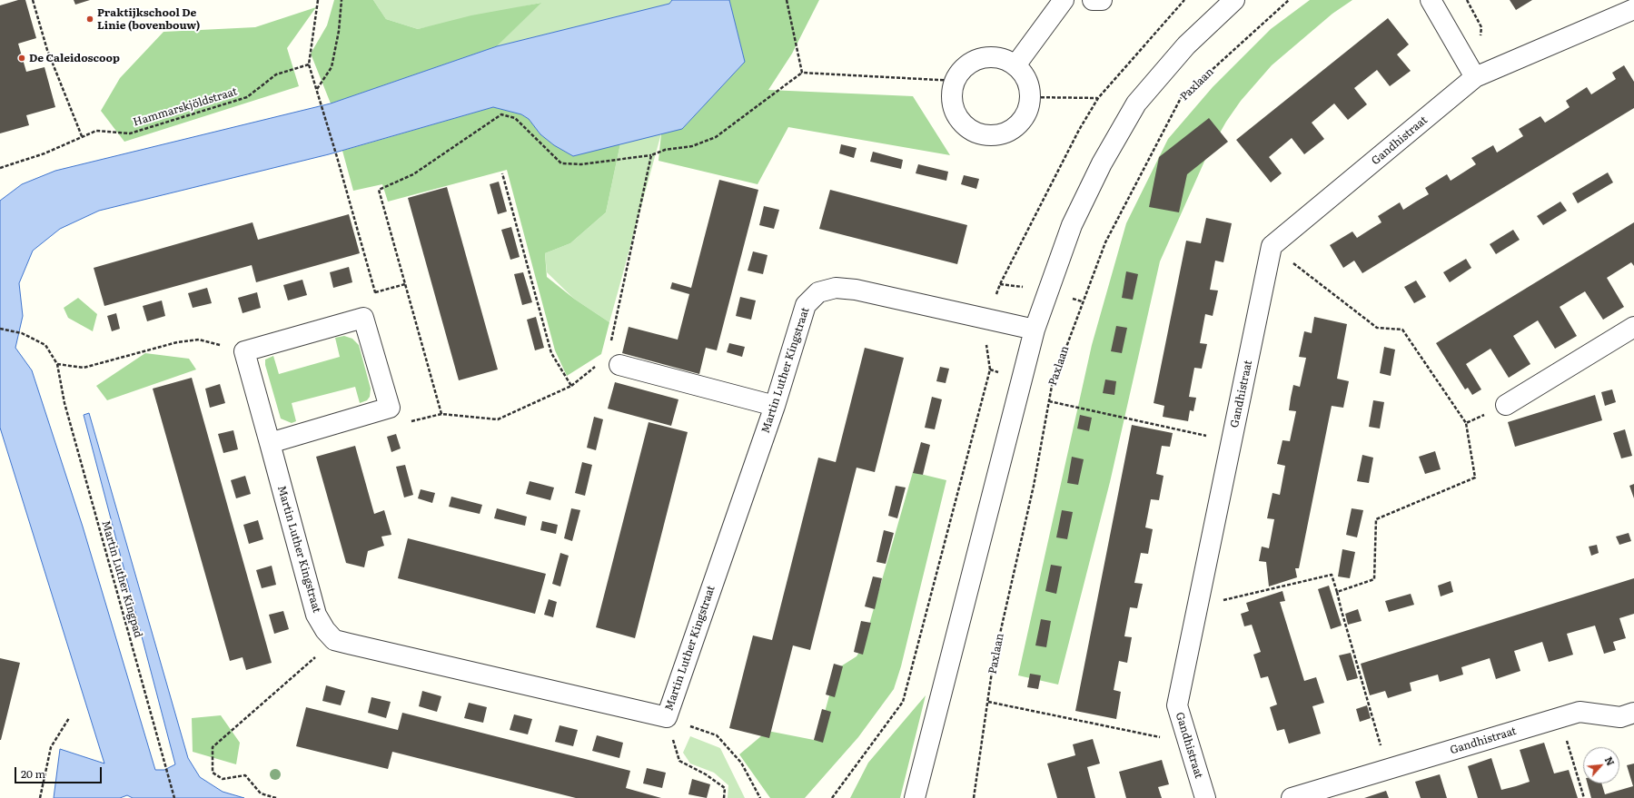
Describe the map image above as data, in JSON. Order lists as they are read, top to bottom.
{
  "streets": {
    "street": ["Gandhistraat", "Martin Luther Kingstraat"],
    "path": ["Paxlaan", "Hammarskjöldstraat", "Martin Luther Kingpad"]
  },
  "places": ["Praktijkschool De Linie (bovenbouw)", "De Caleidoscoop"],
  "scale_bar": "20 m",
  "north": "top right"
}
